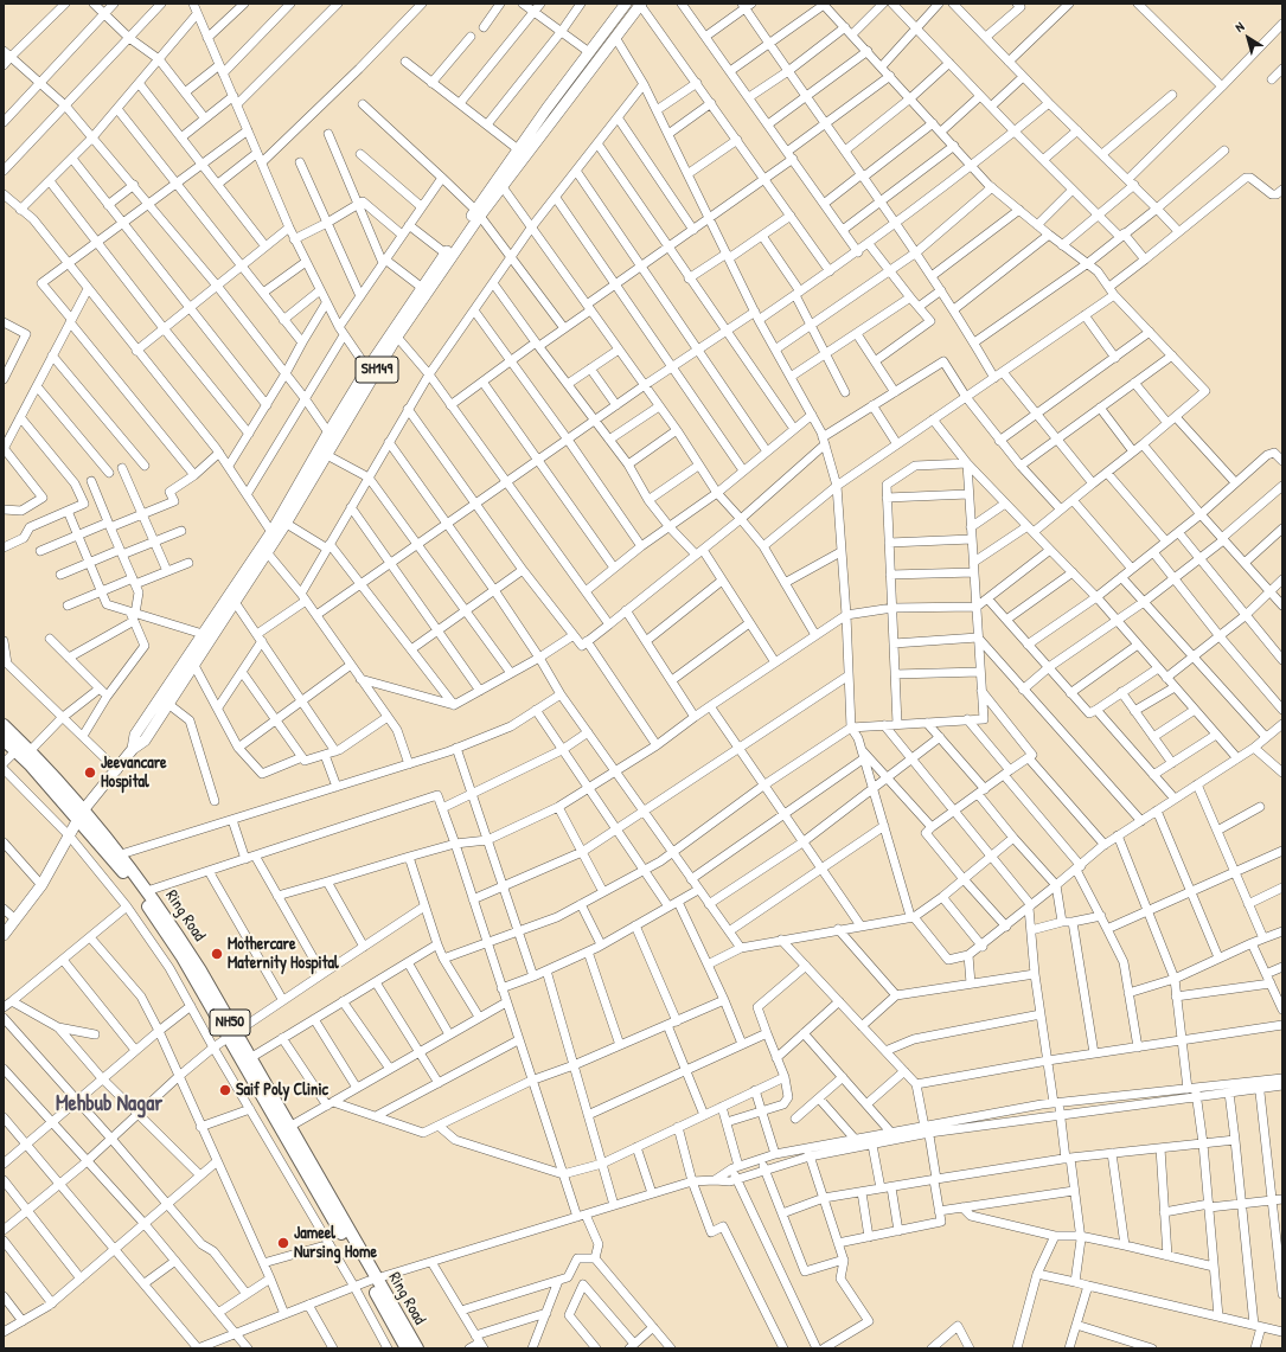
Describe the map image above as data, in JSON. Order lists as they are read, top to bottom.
{
  "streets": {
    "highway": ["Ring Road", "NH50"],
    "main road": ["SH149"]
  },
  "crossings": [
    ["SH149", "Ring Road"]
  ],
  "districts": ["Mehbub Nagar"],
  "places": [
    "Jeevancare Hospital",
    "Mothercare Maternity Hospital",
    "Saif Poly Clinic",
    "Jameel Nursing Home"
  ],
  "north": "top left"
}
